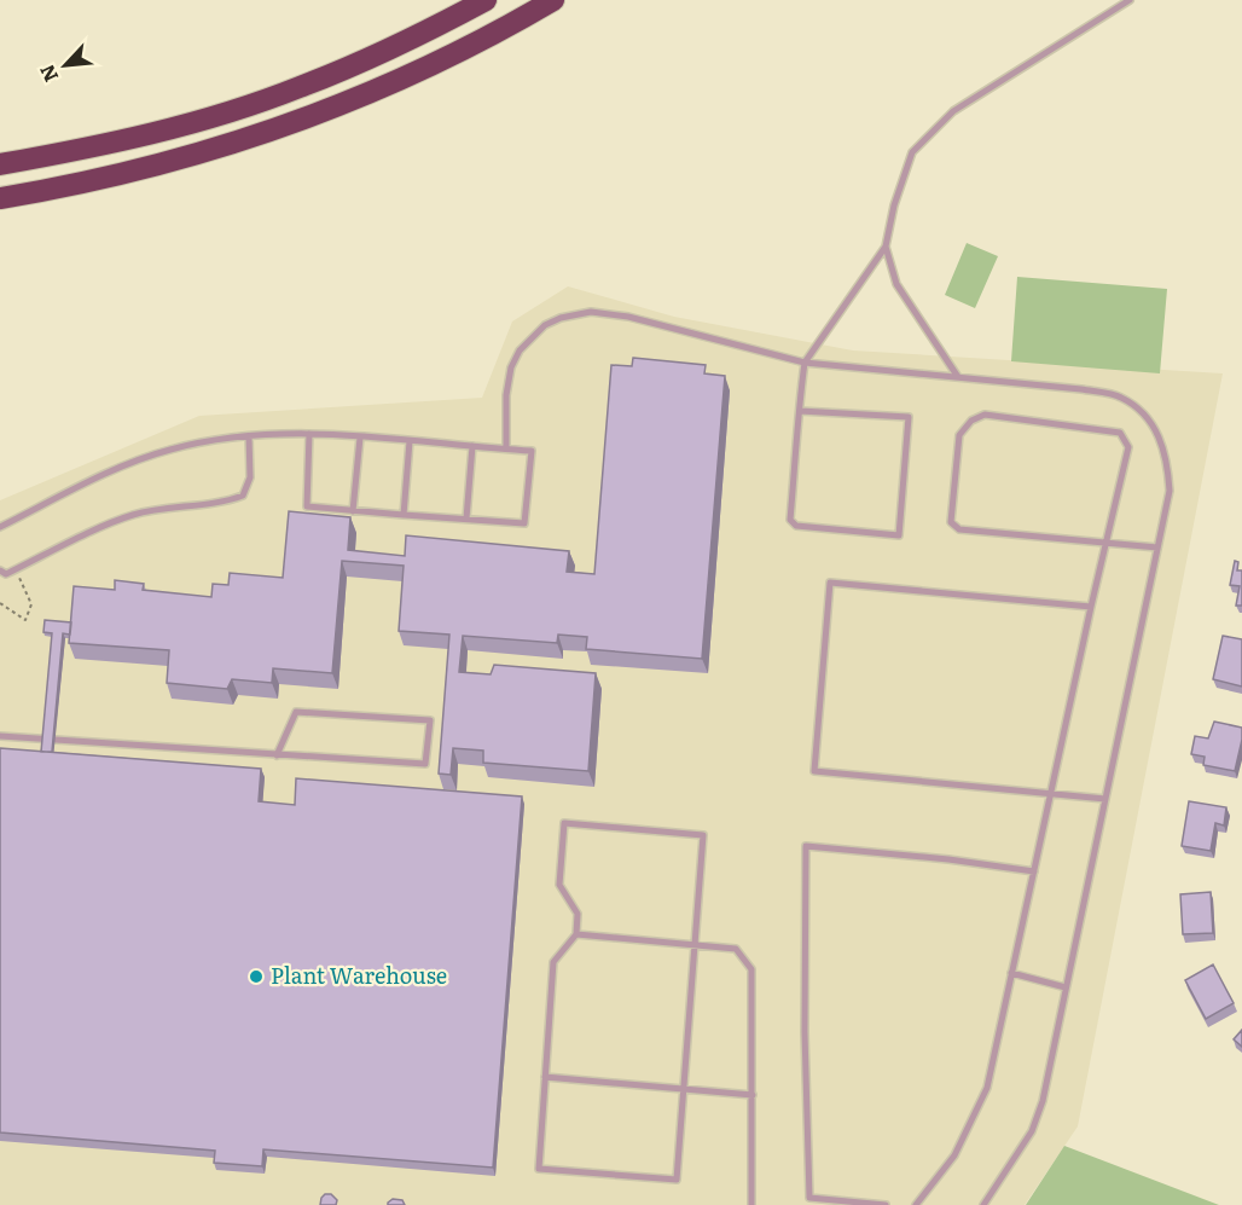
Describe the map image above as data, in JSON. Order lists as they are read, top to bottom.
{
  "places": ["Plant Warehouse"],
  "north": "bottom left"
}
